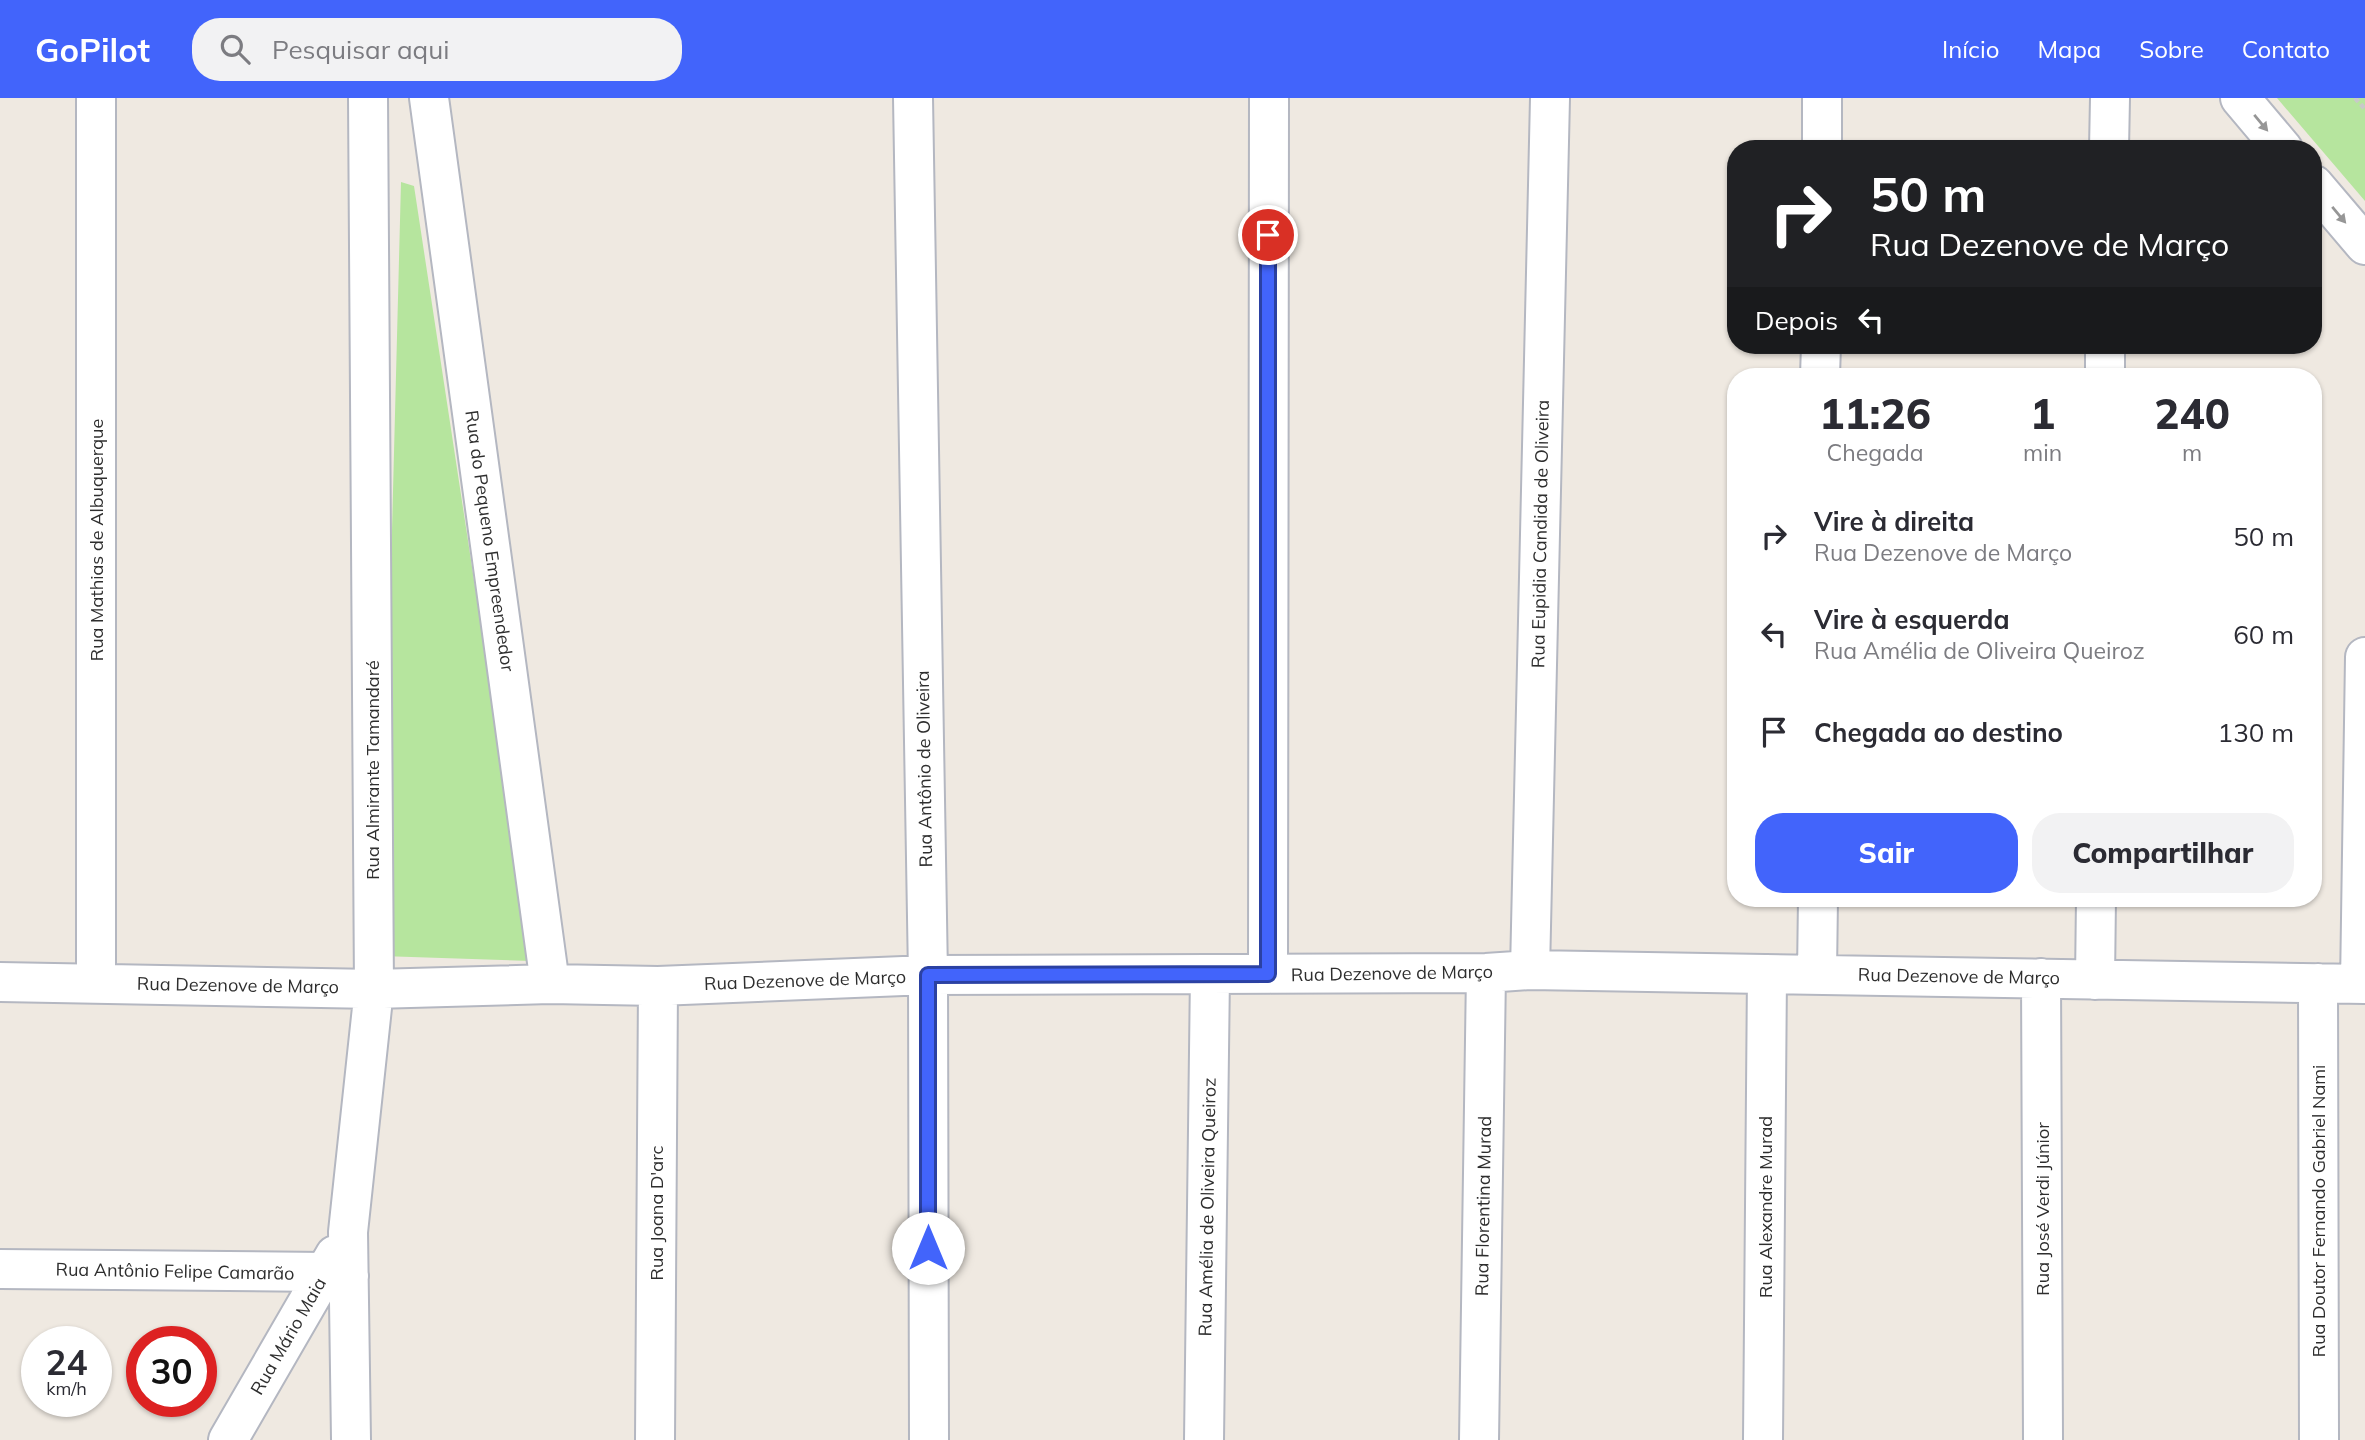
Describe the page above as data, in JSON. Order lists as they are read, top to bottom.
{
  "streets": {
    "street": [
      "Rua Eupidia Candida de Oliveira",
      "Rua Mathias de Albuquerque",
      "Rua do Pequeno Empreendedor",
      "Rua Antônio de Oliveira",
      "Rua Almirante Tamandaré",
      "Rua Dezenove de Março",
      "Rua Florentina Murad",
      "Rua Amélia de Oliveira Queiroz",
      "Rua Alexandre Murad",
      "Rua José Verdi Júnior",
      "Rua Doutor Fernando Gabriel Nami",
      "Rua Joana D'arc",
      "Rua Antônio Felipe Camarão",
      "Rua Mário Maia"
    ]
  },
  "crossings": [
    ["Rua Eupidia Candida de Oliveira", "Rua Dezenove de Março"],
    ["Rua Mathias de Albuquerque", "Rua Dezenove de Março"],
    ["Rua do Pequeno Empreendedor", "Rua Dezenove de Março"],
    ["Rua Antônio de Oliveira", "Rua Dezenove de Março"],
    ["Rua Almirante Tamandaré", "Rua Dezenove de Março"],
    ["Rua Almirante Tamandaré", "Rua Antônio Felipe Camarão"],
    ["Rua Almirante Tamandaré", "Rua Mário Maia"],
    ["Rua Dezenove de Março", "Rua Florentina Murad"],
    ["Rua Dezenove de Março", "Rua Amélia de Oliveira Queiroz"],
    ["Rua Dezenove de Março", "Rua Alexandre Murad"],
    ["Rua Dezenove de Março", "Rua José Verdi Júnior"],
    ["Rua Dezenove de Março", "Rua Doutor Fernando Gabriel Nami"],
    ["Rua Dezenove de Março", "Rua Joana D'arc"],
    ["Rua Antônio Felipe Camarão", "Rua Mário Maia"]
  ],
  "page": {
    "header": "GoPilot",
    "search": "Pesquisar aqui",
    "nav": [
      "Início",
      "Mapa",
      "Sobre",
      "Contato"
    ],
    "turn": ["50 m", "Rua Dezenove de Março"],
    "then": "Depois",
    "eta": [
      "11:26",
      "Chegada",
      "1",
      "min",
      "240",
      "m"
    ],
    "list": [
      {
        "name": "Vire à direita",
        "note": "Rua Dezenove de Março",
        "value": "50 m"
      },
      {
        "name": "Vire à esquerda",
        "note": "Rua Amélia de Oliveira Queiroz",
        "value": "60 m"
      },
      {
        "name": "Chegada ao destino",
        "value": "130 m"
      }
    ],
    "buttons": ["Sair", "Compartilhar"],
    "speed": "24 km/h",
    "limit": "30"
  }
}
